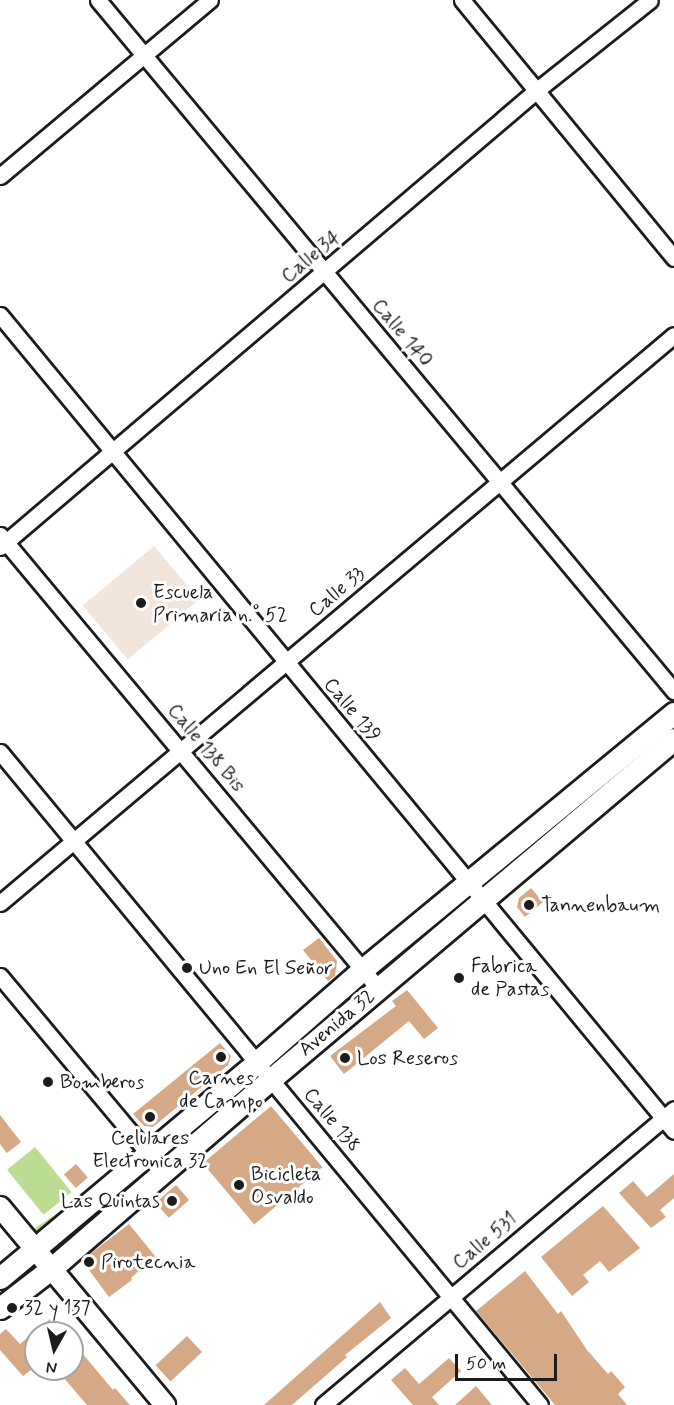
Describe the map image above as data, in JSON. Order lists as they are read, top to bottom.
{
  "streets": {
    "main road": ["Avenida 32"],
    "street": [
      "Calle 34",
      "Calle 140",
      "Calle 33",
      "Calle 139",
      "Calle 138 Bis",
      "Calle 138",
      "Calle 531"
    ]
  },
  "crossings": [
    ["Calle 34", "Calle 140"],
    ["Calle 34", "Calle 139"],
    ["Calle 34", "Calle 138 Bis"],
    ["Calle 140", "Calle 33"],
    ["Calle 33", "Calle 139"],
    ["Calle 33", "Calle 138 Bis"],
    ["Calle 33", "Calle 138"],
    ["Calle 139", "Avenida 32"],
    ["Calle 139", "Calle 531"],
    ["Calle 138 Bis", "Avenida 32"],
    ["Avenida 32", "Calle 138"],
    ["Calle 138", "Calle 531"]
  ],
  "places": [
    "Escuela Primaria n.° 52",
    "Tannenbaum",
    "Uno En El Señor",
    "Fabrica de Pastas",
    "Carnes de Campo",
    "Los Reseros",
    "Bomberos",
    "Celulares Electronica 32",
    "Bicicleta Osvaldo",
    "Las Quintas",
    "Pirotecnia",
    "32 y 137"
  ],
  "scale_bar": "50 m",
  "north": "bottom"
}
